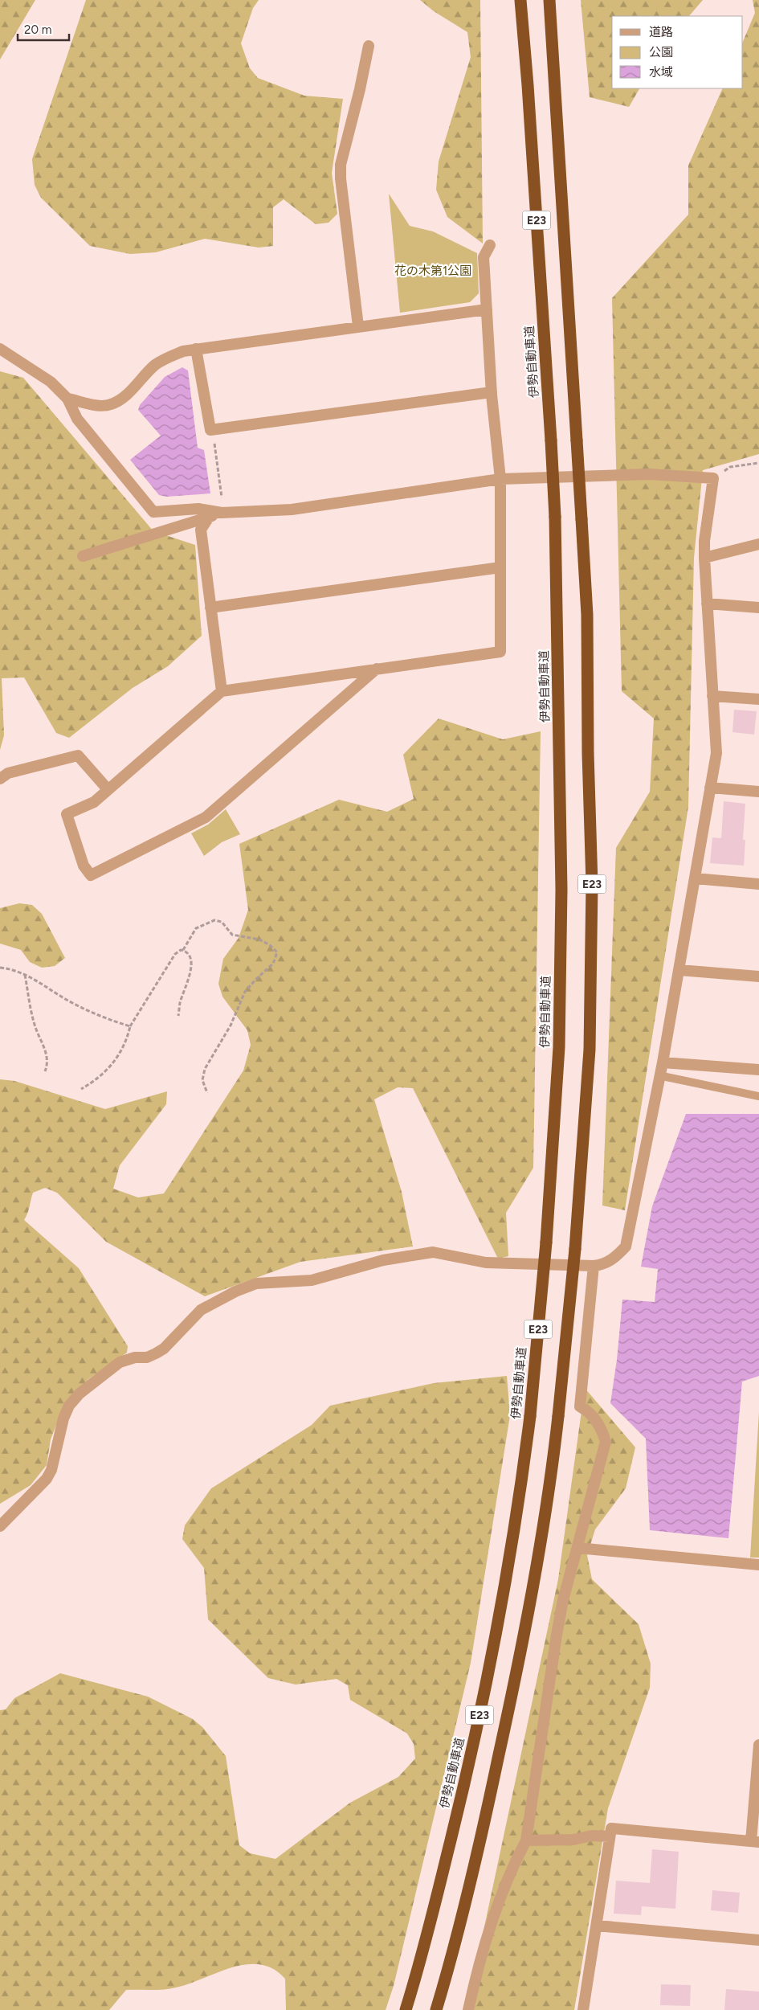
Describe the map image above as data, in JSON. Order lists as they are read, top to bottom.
{
  "streets": {
    "highway": ["E23", "伊勢自動車道"]
  },
  "parks": ["花の木第1公園"],
  "legend": ["道路", "公園", "水域"],
  "scale_bar": "20 m"
}
